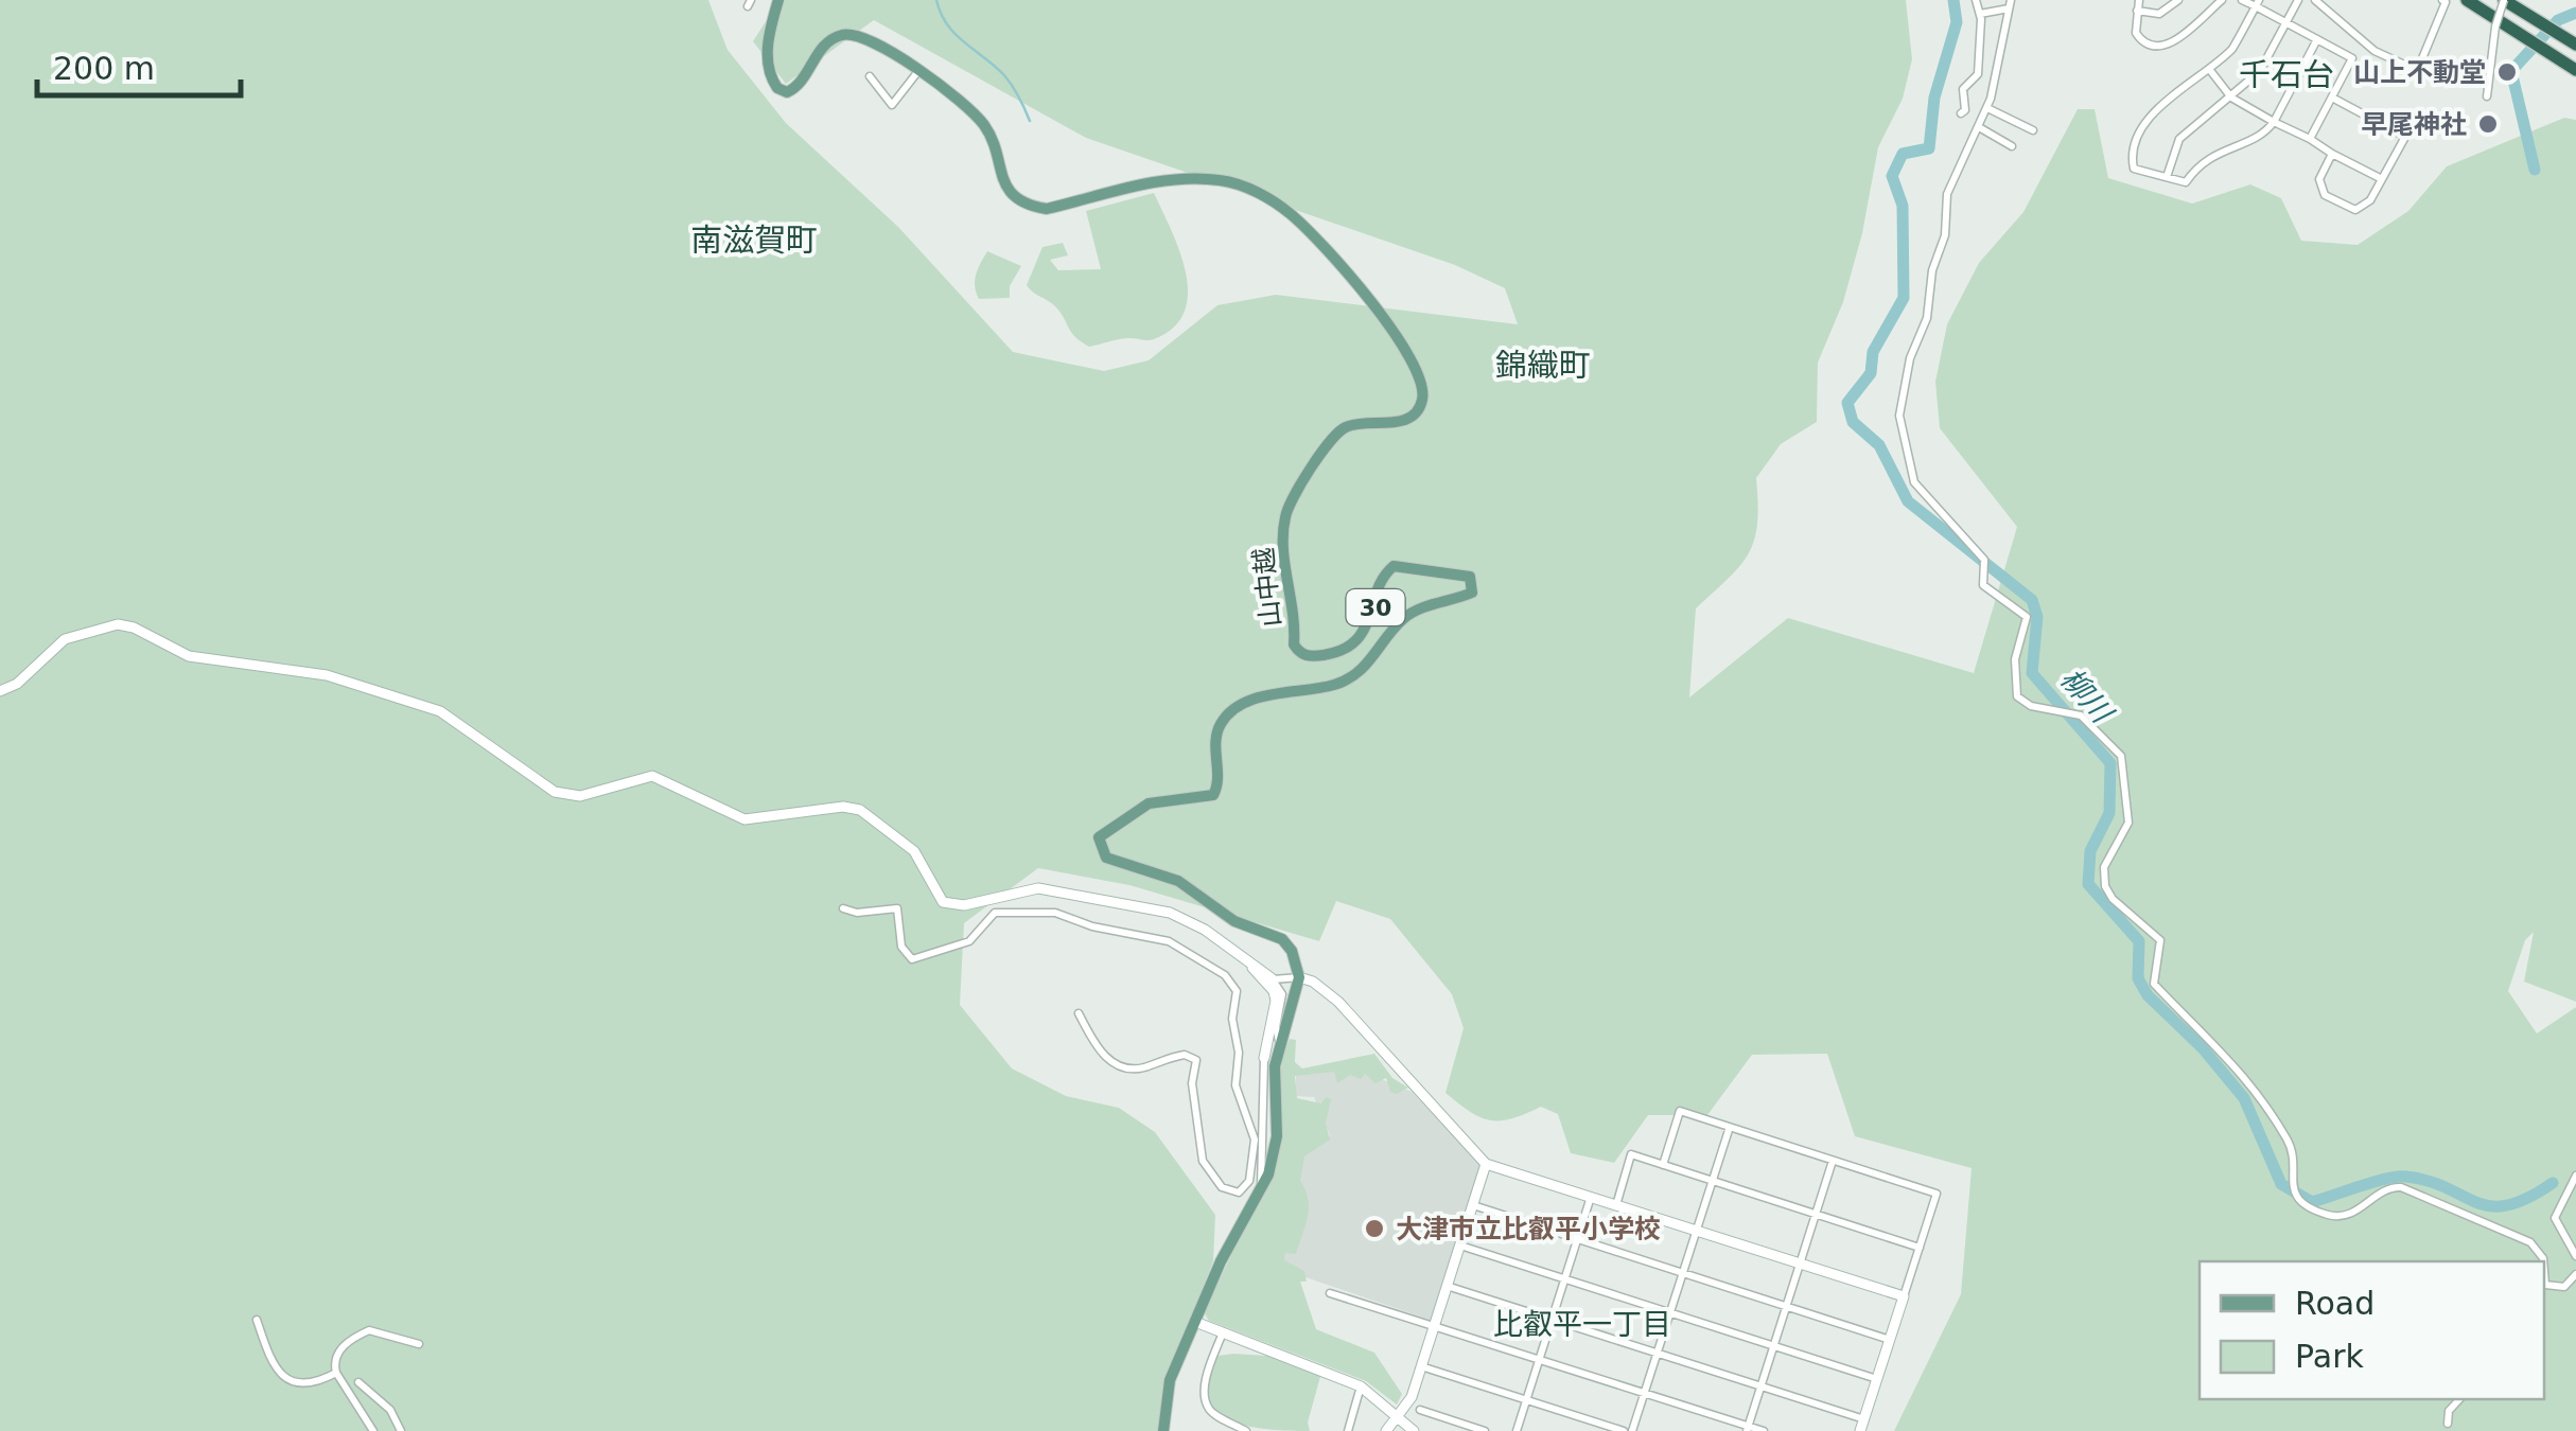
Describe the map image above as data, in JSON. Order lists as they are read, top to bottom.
{
  "streets": {
    "main road": ["山中越", "30"]
  },
  "districts": [
    "千石台",
    "南滋賀町",
    "錦織町",
    "比叡平一丁目"
  ],
  "water": ["柳川"],
  "places": ["山上不動堂", "早尾神社", "大津市立比叡平小学校"],
  "legend": ["Road", "Park"],
  "scale_bar": "200 m"
}
